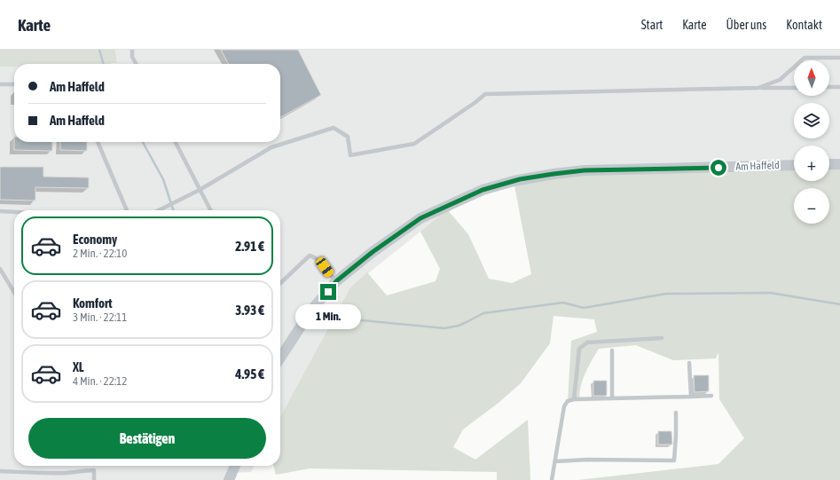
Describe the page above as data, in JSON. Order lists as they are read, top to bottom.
{
  "streets": {
    "street": ["Am Haffeld"]
  },
  "north": "top",
  "page": {
    "header": "Karte",
    "nav": [
      "Start",
      "Karte",
      "Über uns",
      "Kontakt"
    ],
    "map_buttons": ["+", "−"],
    "banner": ["Am Haffeld", "Am Haffeld"],
    "list": [
      {
        "name": "Economy",
        "note": "2 Min. · 22:10",
        "value": "2.91 €"
      },
      {
        "name": "Komfort",
        "note": "3 Min. · 22:11",
        "value": "3.93 €"
      },
      {
        "name": "XL",
        "note": "4 Min. · 22:12",
        "value": "4.95 €"
      }
    ],
    "bubble": "1 Min.",
    "buttons": "Bestätigen"
  }
}
